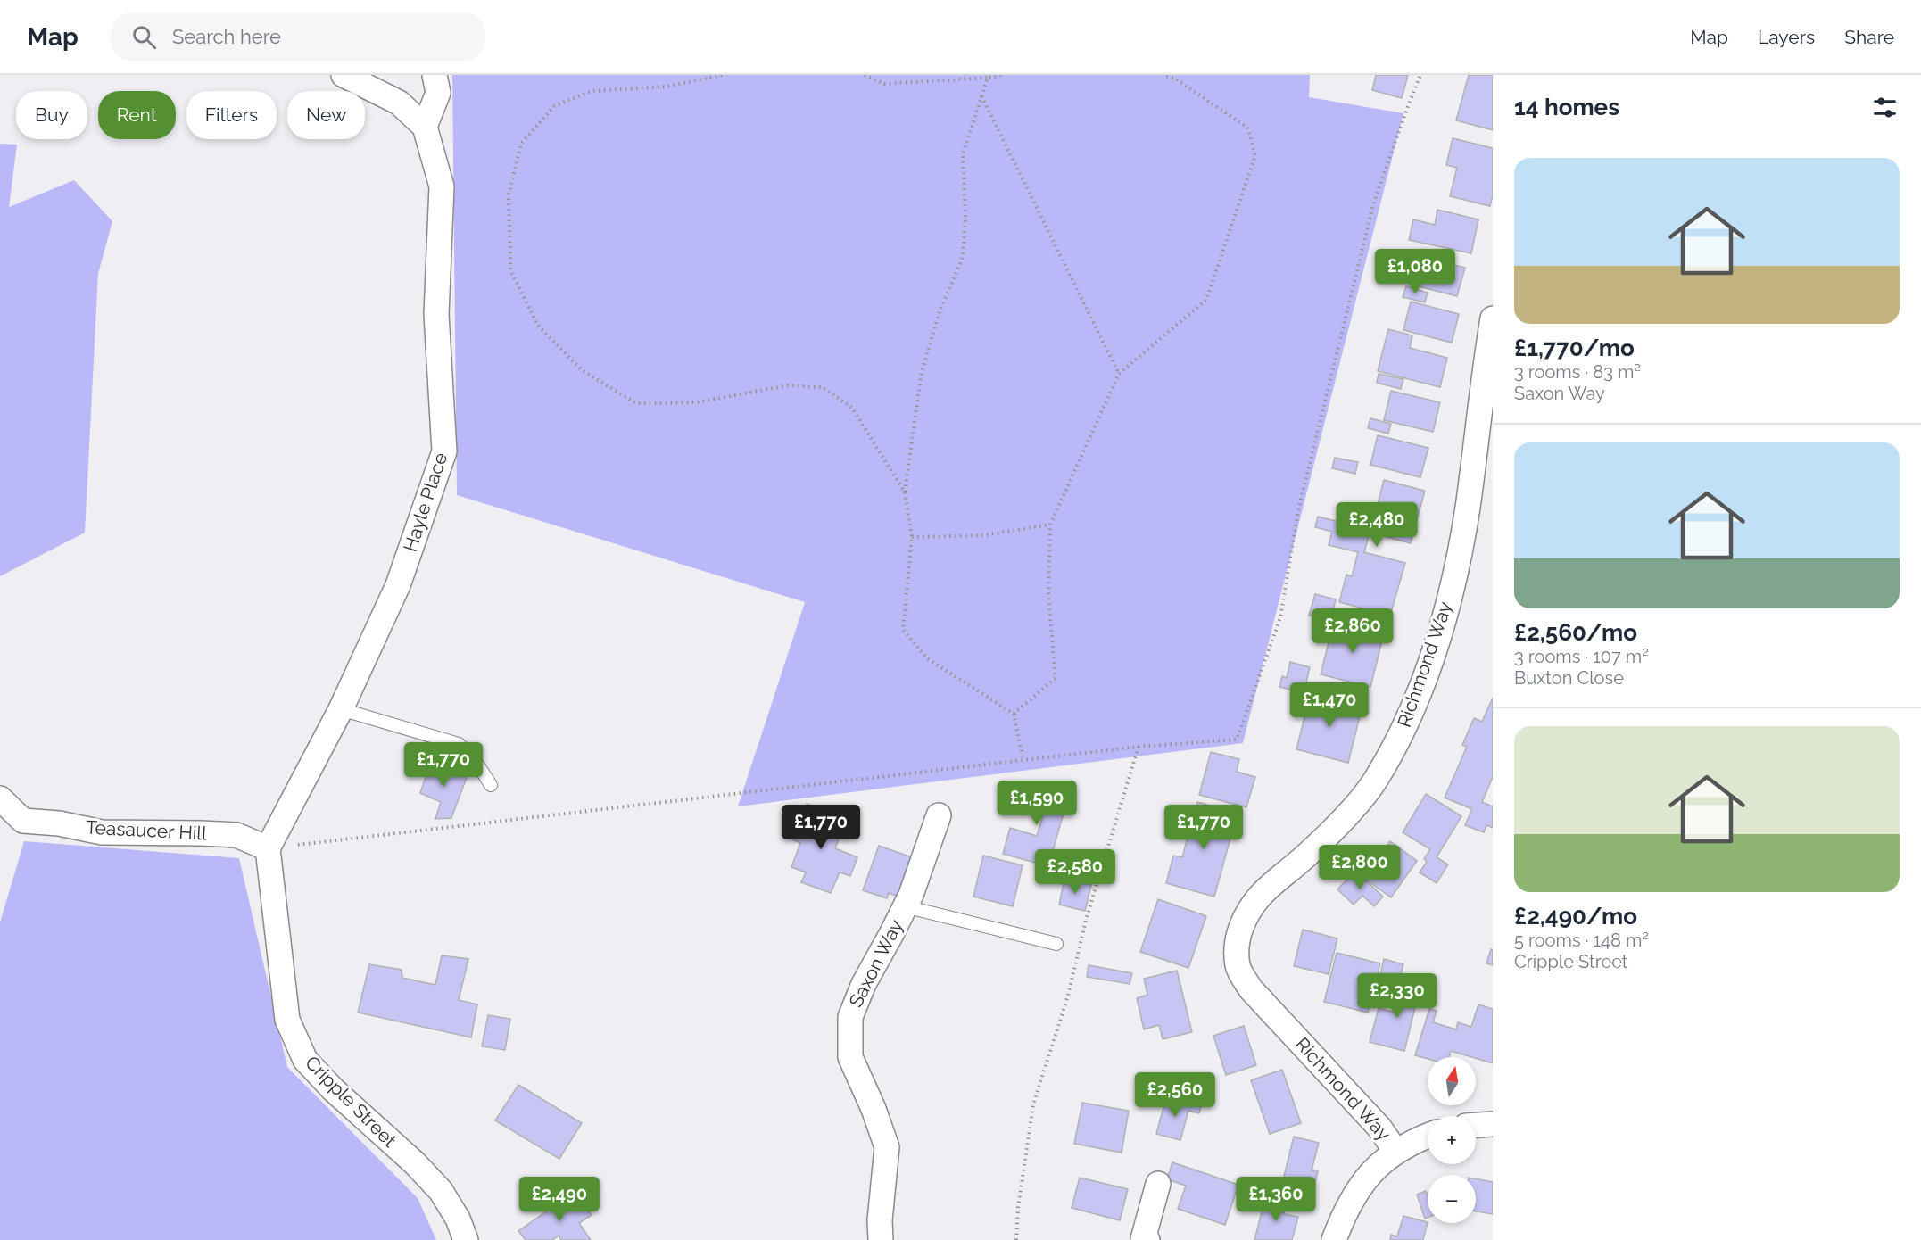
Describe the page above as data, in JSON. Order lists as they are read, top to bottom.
{
  "streets": {
    "street": [
      "Hayle Place",
      "Richmond Way",
      "Teasaucer Hill",
      "Saxon Way",
      "Cripple Street"
    ]
  },
  "crossings": [
    ["Hayle Place", "Teasaucer Hill"],
    ["Hayle Place", "Cripple Street"],
    ["Teasaucer Hill", "Cripple Street"]
  ],
  "north": "top",
  "page": {
    "header": "Map",
    "search": "Search here",
    "nav": ["Map", "Layers", "Share"],
    "heading": "14 homes",
    "chip": [
      "Buy",
      "Rent",
      "Filters",
      "New"
    ],
    "list": [
      {
        "name": "£1,770/mo",
        "note": "3 rooms · 83 m² · Saxon Way"
      },
      {
        "name": "£2,560/mo",
        "note": "3 rooms · 107 m² · Buxton Close"
      },
      {
        "name": "£2,490/mo",
        "note": "5 rooms · 148 m² · Cripple Street"
      }
    ],
    "price": [
      "£1,080",
      "£2,480",
      "£2,860",
      "£1,470",
      "£1,770",
      "£1,590",
      "£1,770",
      "£1,770",
      "£2,800",
      "£2,580",
      "£2,330",
      "£2,560",
      "£2,490",
      "£1,360"
    ],
    "map_buttons": ["+", "−"]
  }
}
